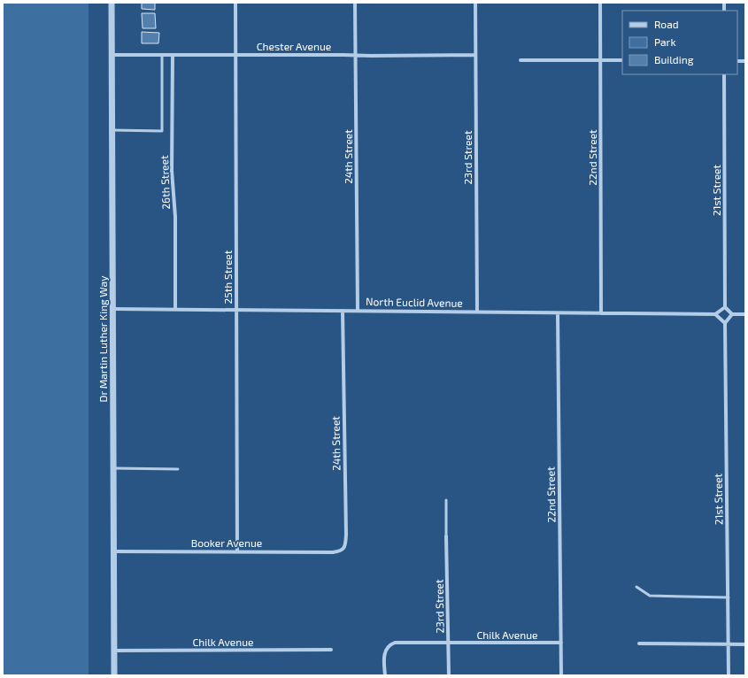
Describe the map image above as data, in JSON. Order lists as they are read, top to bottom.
{
  "streets": {
    "street": [
      "Chester Avenue",
      "24th Street",
      "23rd Street",
      "22nd Street",
      "26th Street",
      "21st Street",
      "25th Street",
      "North Euclid Avenue",
      "Dr Martin Luther King Way",
      "Booker Avenue",
      "Chilk Avenue"
    ]
  },
  "crossings": [
    ["Chester Avenue", "24th Street"],
    ["Chester Avenue", "23rd Street"],
    ["Chester Avenue", "26th Street"],
    ["Chester Avenue", "25th Street"],
    ["Chester Avenue", "Dr Martin Luther King Way"],
    ["24th Street", "North Euclid Avenue"],
    ["24th Street", "Booker Avenue"],
    ["23rd Street", "North Euclid Avenue"],
    ["23rd Street", "Chilk Avenue"],
    ["22nd Street", "North Euclid Avenue"],
    ["22nd Street", "Chilk Avenue"],
    ["26th Street", "North Euclid Avenue"],
    ["25th Street", "North Euclid Avenue"],
    ["25th Street", "Booker Avenue"],
    ["North Euclid Avenue", "Dr Martin Luther King Way"],
    ["Dr Martin Luther King Way", "Booker Avenue"],
    ["Dr Martin Luther King Way", "Chilk Avenue"]
  ],
  "legend": ["Road", "Park", "Building"]
}
